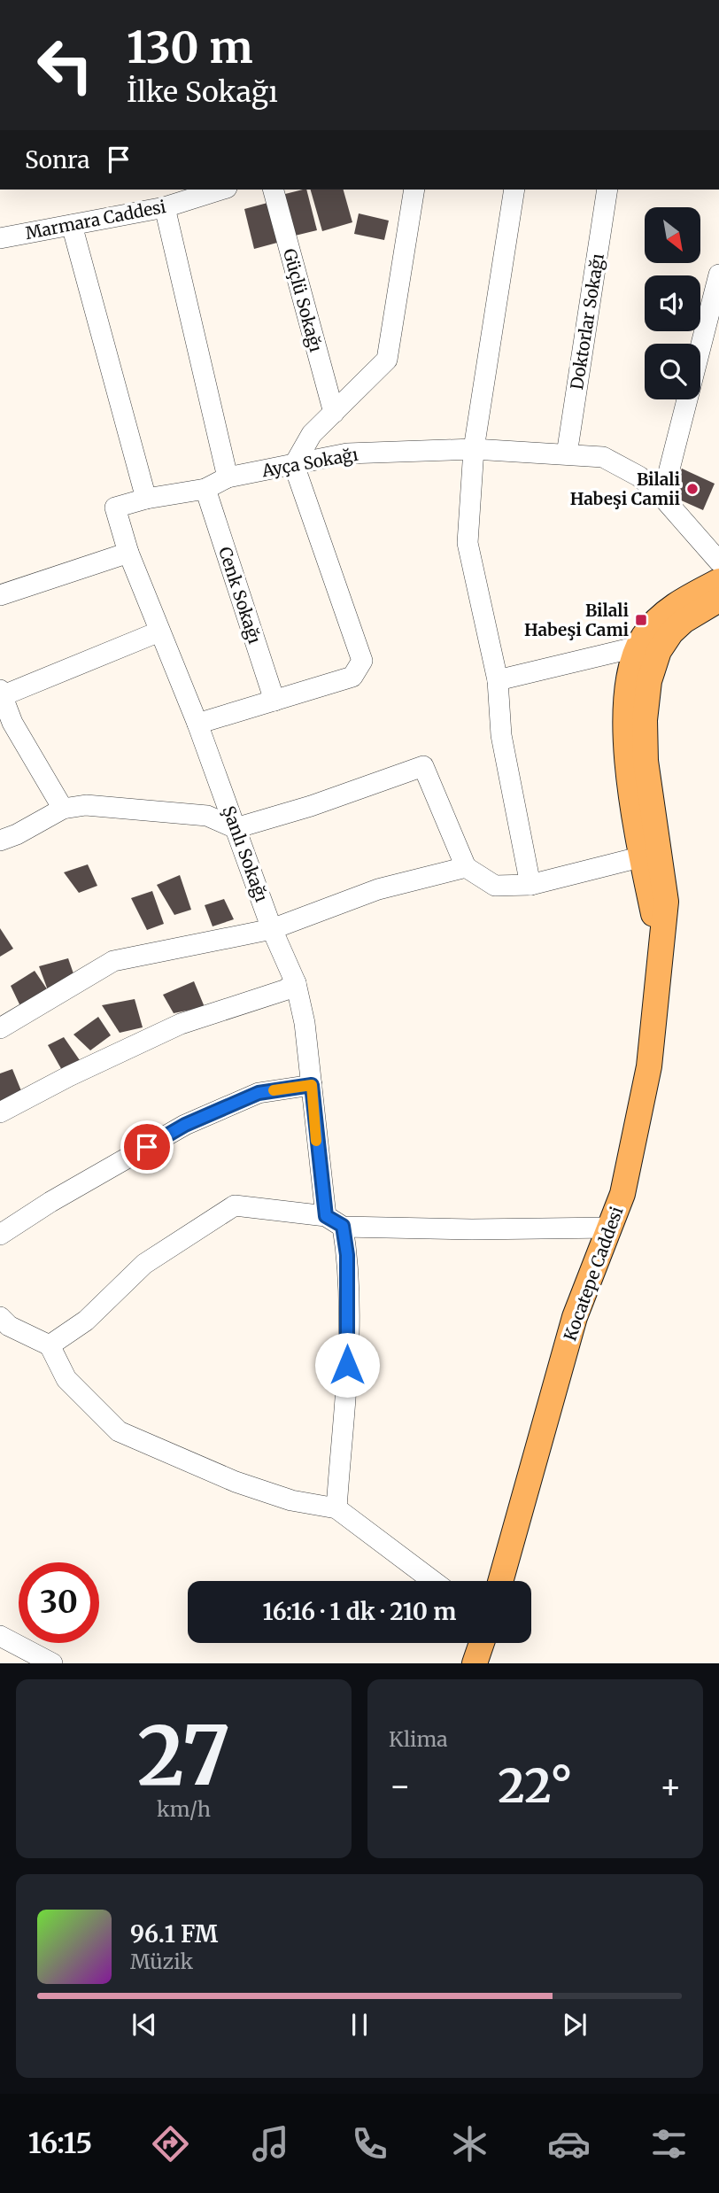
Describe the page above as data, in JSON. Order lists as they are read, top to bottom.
{
  "streets": {
    "main road": ["Kocatepe Caddesi"],
    "street": [
      "Marmara Caddesi",
      "Güçlü Sokağı",
      "Doktorlar Sokağı",
      "Ayça Sokağı",
      "Cenk Sokağı",
      "Şanlı Sokağı"
    ]
  },
  "crossings": [
    ["Doktorlar Sokağı", "Ayça Sokağı"],
    ["Ayça Sokağı", "Cenk Sokağı"],
    ["Ayça Sokağı", "Şanlı Sokağı"]
  ],
  "places": {
    "other": ["Bilali Habeşi Camii"],
    "transit": ["Bilali Habeşi Cami"]
  },
  "north": "bottom right",
  "page": {
    "turn": ["130 m", "İlke Sokağı"],
    "then": "Sonra",
    "limit": "30",
    "trip": "16:16 · 1 dk · 210 m",
    "tile": [
      ["27", "km/h"],
      "Klima"
    ],
    "heat": ["−", "22°", "+"],
    "song": ["96.1 FM", "Müzik"],
    "tabs": "16:15"
  }
}
